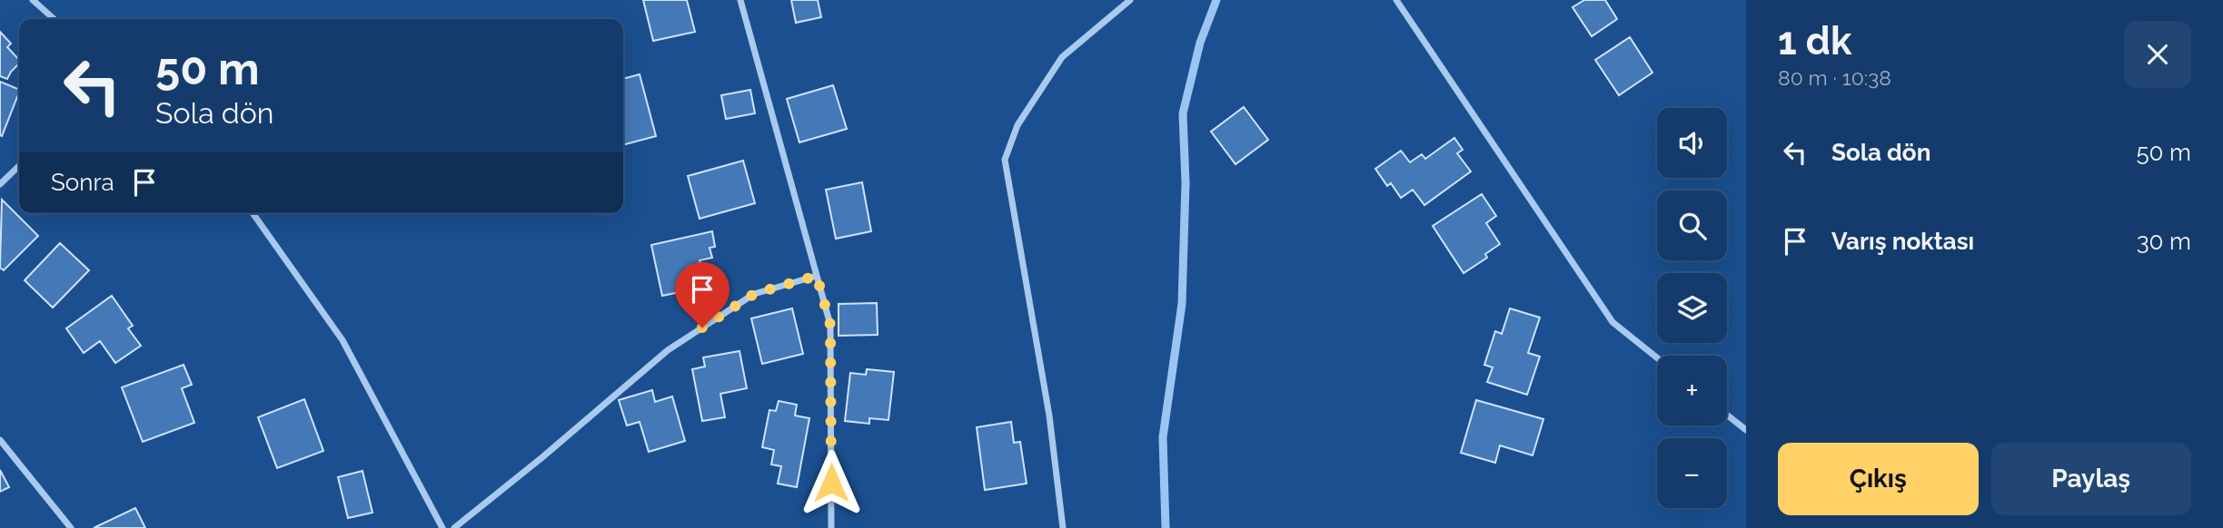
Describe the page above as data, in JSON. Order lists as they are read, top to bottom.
{
  "page": {
    "heading": ["1 dk", "80 m · 10:38"],
    "turn": ["50 m", "Sola dön"],
    "map_buttons": ["+", "−"],
    "list": [
      {
        "name": "Sola dön",
        "value": "50 m"
      },
      {
        "name": "Varış noktası",
        "value": "30 m"
      }
    ],
    "then": "Sonra",
    "buttons": ["Çıkış", "Paylaş"]
  }
}
